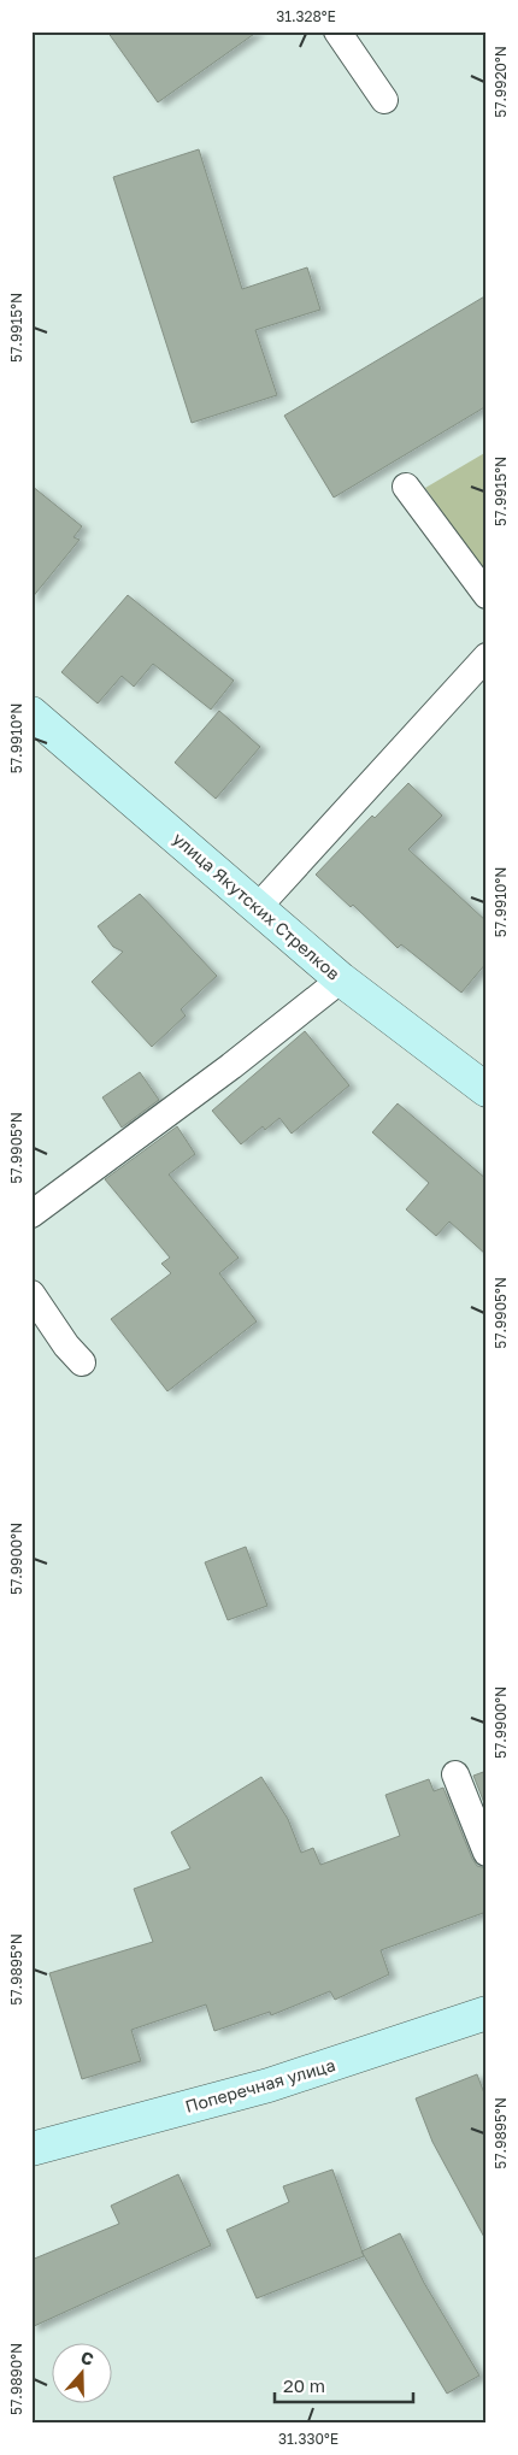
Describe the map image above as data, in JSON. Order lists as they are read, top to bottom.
{
  "streets": {
    "street": ["улица Якутских Стрелков", "Поперечная улица"]
  },
  "scale_bar": "20 m",
  "north": "top",
  "coordinates": [
    "31.328°E",
    "57.9920°N",
    "57.9915°N",
    "57.9910°N",
    "57.9905°N",
    "57.9900°N",
    "57.9895°N",
    "57.9890°N",
    "31.330°E"
  ]
}
